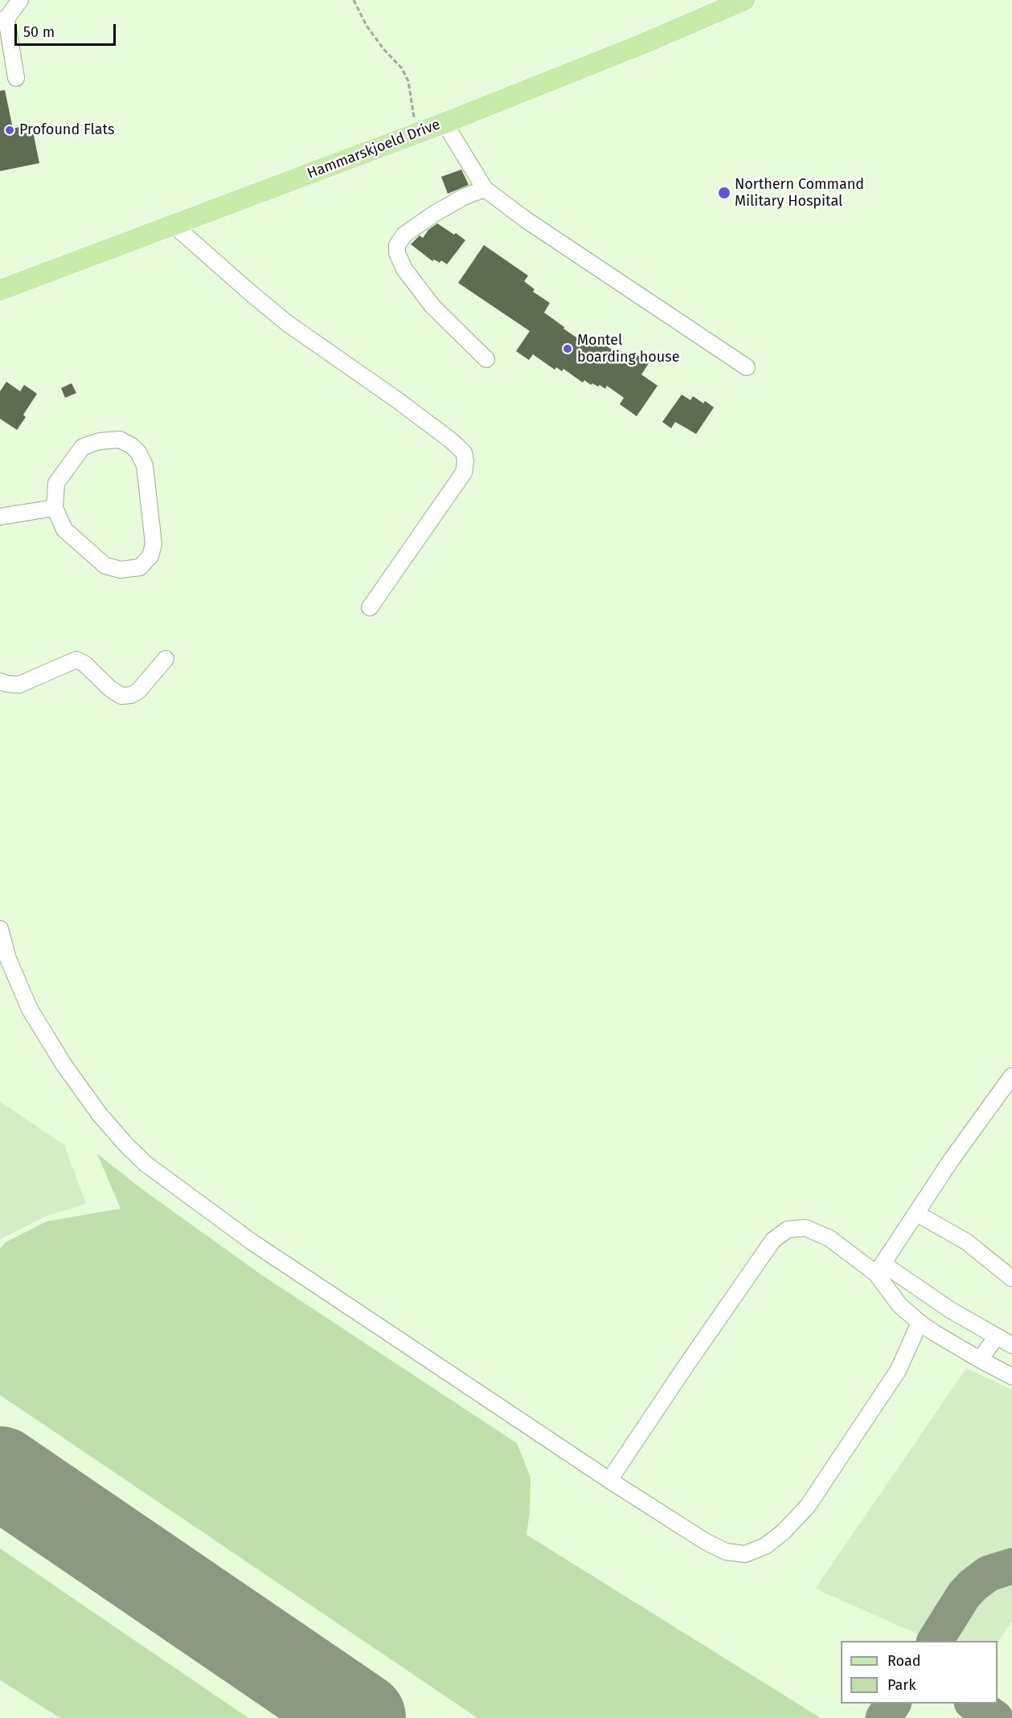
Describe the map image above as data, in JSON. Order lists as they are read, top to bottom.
{
  "streets": {
    "main road": ["Hammarskjoeld Drive"]
  },
  "places": ["Profound Flats", "Northern Command Military Hospital", "Montel boarding house"],
  "legend": ["Road", "Park"],
  "scale_bar": "50 m"
}
